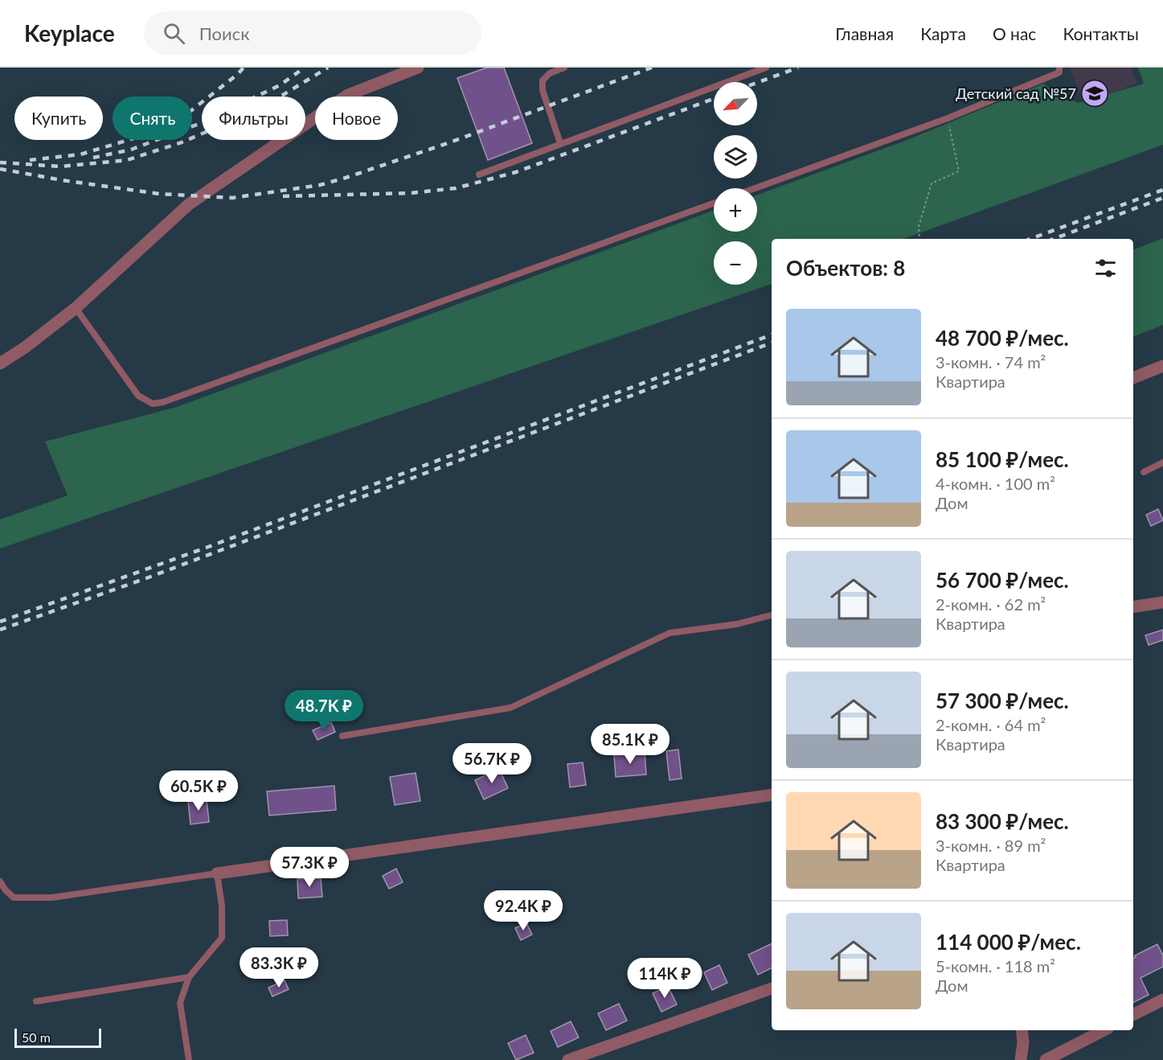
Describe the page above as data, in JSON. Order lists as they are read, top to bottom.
{
  "places": {
    "school or university": ["Детский сад №57"]
  },
  "scale_bar": "50 m",
  "north": "bottom left",
  "page": {
    "header": "Keyplace",
    "search": "Поиск",
    "nav": [
      "Главная",
      "Карта",
      "О нас",
      "Контакты"
    ],
    "map_buttons": ["+", "−"],
    "chip": [
      "Купить",
      "Снять",
      "Фильтры",
      "Новое"
    ],
    "heading": "Объектов: 8",
    "list": [
      {
        "name": "48 700 ₽/мес.",
        "note": "3-комн. · 74 m² · Квартира"
      },
      {
        "name": "85 100 ₽/мес.",
        "note": "4-комн. · 100 m² · Дом"
      },
      {
        "name": "56 700 ₽/мес.",
        "note": "2-комн. · 62 m² · Квартира"
      },
      {
        "name": "57 300 ₽/мес.",
        "note": "2-комн. · 64 m² · Квартира"
      },
      {
        "name": "83 300 ₽/мес.",
        "note": "3-комн. · 89 m² · Квартира"
      },
      {
        "name": "114 000 ₽/мес.",
        "note": "5-комн. · 118 m² · Дом"
      }
    ],
    "price": [
      "48.7K ₽",
      "85.1K ₽",
      "56.7K ₽",
      "60.5K ₽",
      "57.3K ₽",
      "92.4K ₽",
      "83.3K ₽",
      "114K ₽"
    ],
    "scale": "50 m"
  }
}
